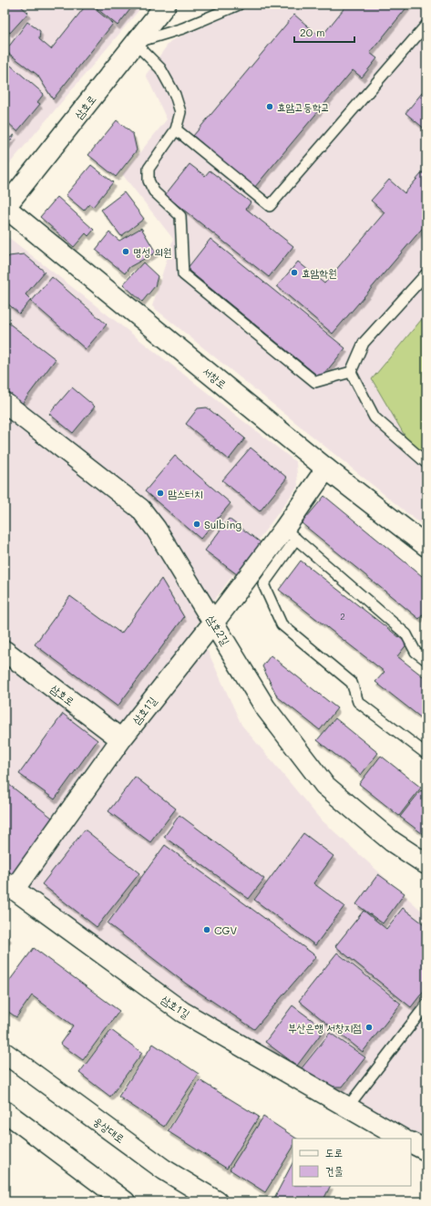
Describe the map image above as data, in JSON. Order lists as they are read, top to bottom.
{
  "streets": {
    "street": [
      "삼호로",
      "서창로",
      "삼호2길",
      "삼호1길",
      "웅상대로"
    ]
  },
  "crossings": [
    ["삼호로", "서창로"],
    ["삼호로", "삼호1길"],
    ["서창로", "삼호1길"],
    ["삼호2길", "삼호1길"]
  ],
  "places": [
    "효암고등학교",
    "명성 의원",
    "효암학원",
    "맘스터치",
    "Sulbing",
    "CGV",
    "부산은행 서창지점"
  ],
  "house_numbers": ["2"],
  "legend": ["도로", "건물"],
  "scale_bar": "20 m"
}
